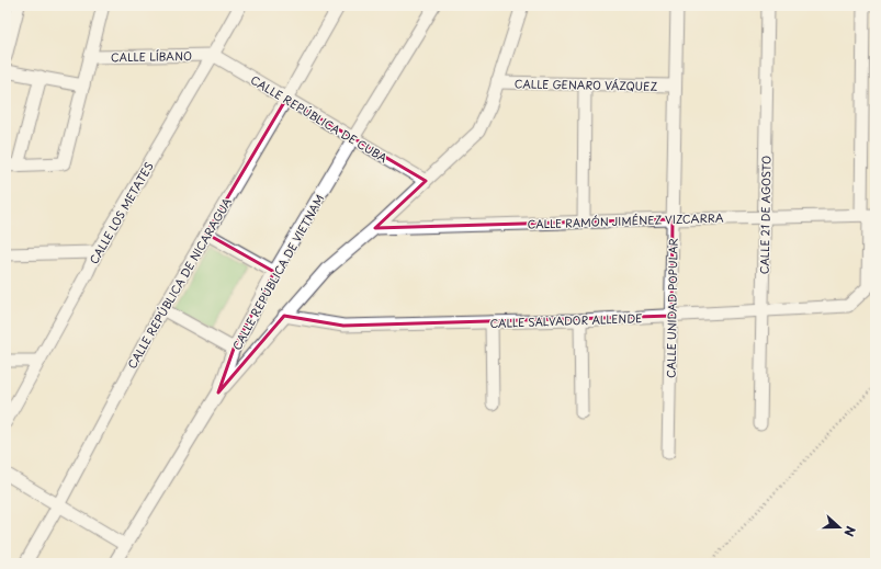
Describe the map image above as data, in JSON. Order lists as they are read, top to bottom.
{
  "streets": {
    "street": [
      "CALLE LÍBANO",
      "CALLE GENARO VÁZQUEZ",
      "CALLE REPÚBLICA DE CUBA",
      "CALLE LOS METATES",
      "CALLE 21 DE AGOSTO",
      "CALLE RAMÓN JIMÉNEZ VIZCARRA",
      "CALLE REPÚBLICA DE VIETNAM",
      "CALLE REPÚBLICA DE NICARAGUA",
      "CALLE UNIDAD POPULAR",
      "CALLE SALVADOR ALLENDE"
    ]
  },
  "crossings": [
    ["CALLE LÍBANO", "CALLE REPÚBLICA DE CUBA"],
    ["CALLE LÍBANO", "CALLE LOS METATES"],
    ["CALLE GENARO VÁZQUEZ", "CALLE REPÚBLICA DE CUBA"],
    ["CALLE GENARO VÁZQUEZ", "CALLE UNIDAD POPULAR"],
    ["CALLE REPÚBLICA DE CUBA", "CALLE LOS METATES"],
    ["CALLE REPÚBLICA DE CUBA", "CALLE REPÚBLICA DE VIETNAM"],
    ["CALLE REPÚBLICA DE CUBA", "CALLE REPÚBLICA DE NICARAGUA"],
    ["CALLE 21 DE AGOSTO", "CALLE RAMÓN JIMÉNEZ VIZCARRA"],
    ["CALLE 21 DE AGOSTO", "CALLE SALVADOR ALLENDE"],
    ["CALLE RAMÓN JIMÉNEZ VIZCARRA", "CALLE UNIDAD POPULAR"],
    ["CALLE UNIDAD POPULAR", "CALLE SALVADOR ALLENDE"]
  ],
  "north": "right"
}
